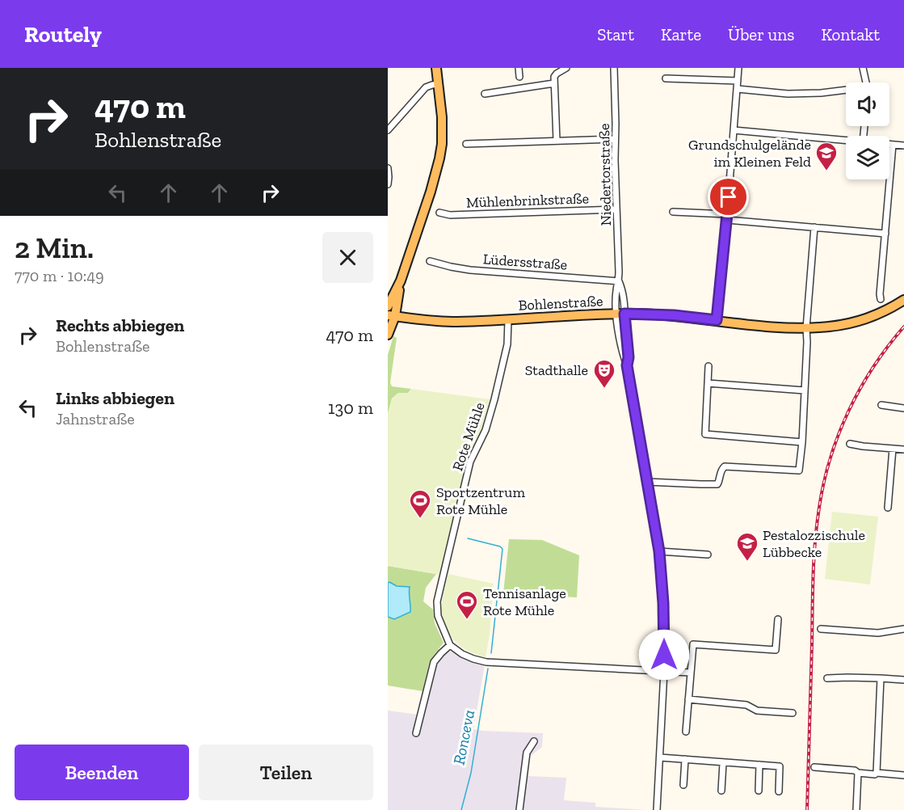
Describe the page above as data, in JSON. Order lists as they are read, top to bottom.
{
  "streets": {
    "main road": ["Bohlenstraße"],
    "street": [
      "Niedertorstraße",
      "Mühlenbrinkstraße",
      "Lüdersstraße",
      "Rote Mühle"
    ]
  },
  "crossings": [
    ["Niedertorstraße", "Mühlenbrinkstraße"],
    ["Niedertorstraße", "Lüdersstraße"],
    ["Niedertorstraße", "Bohlenstraße"],
    ["Bohlenstraße", "Rote Mühle"]
  ],
  "water": ["Ronceva"],
  "places": {
    "school or university": ["Grundschulgelände im Kleinen Feld", "Pestalozzischule Lübbecke"],
    "theatre": ["Stadthalle"],
    "sports": ["Sportzentrum Rote Mühle", "Tennisanlage Rote Mühle"]
  },
  "page": {
    "header": "Routely",
    "nav": [
      "Start",
      "Karte",
      "Über uns",
      "Kontakt"
    ],
    "turn": ["470 m", "Bohlenstraße"],
    "heading": ["2 Min.", "770 m · 10:49"],
    "list": [
      {
        "name": "Rechts abbiegen",
        "note": "Bohlenstraße",
        "value": "470 m"
      },
      {
        "name": "Links abbiegen",
        "note": "Jahnstraße",
        "value": "130 m"
      }
    ],
    "buttons": ["Beenden", "Teilen"]
  }
}
